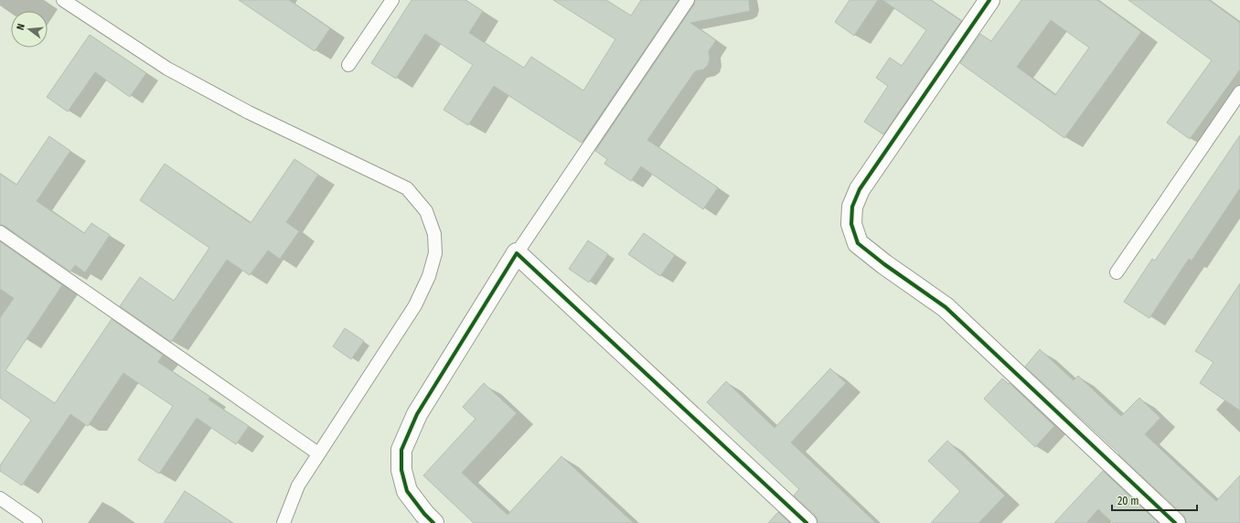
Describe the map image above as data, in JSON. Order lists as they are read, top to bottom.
{
  "scale_bar": "20 m",
  "north": "left"
}
